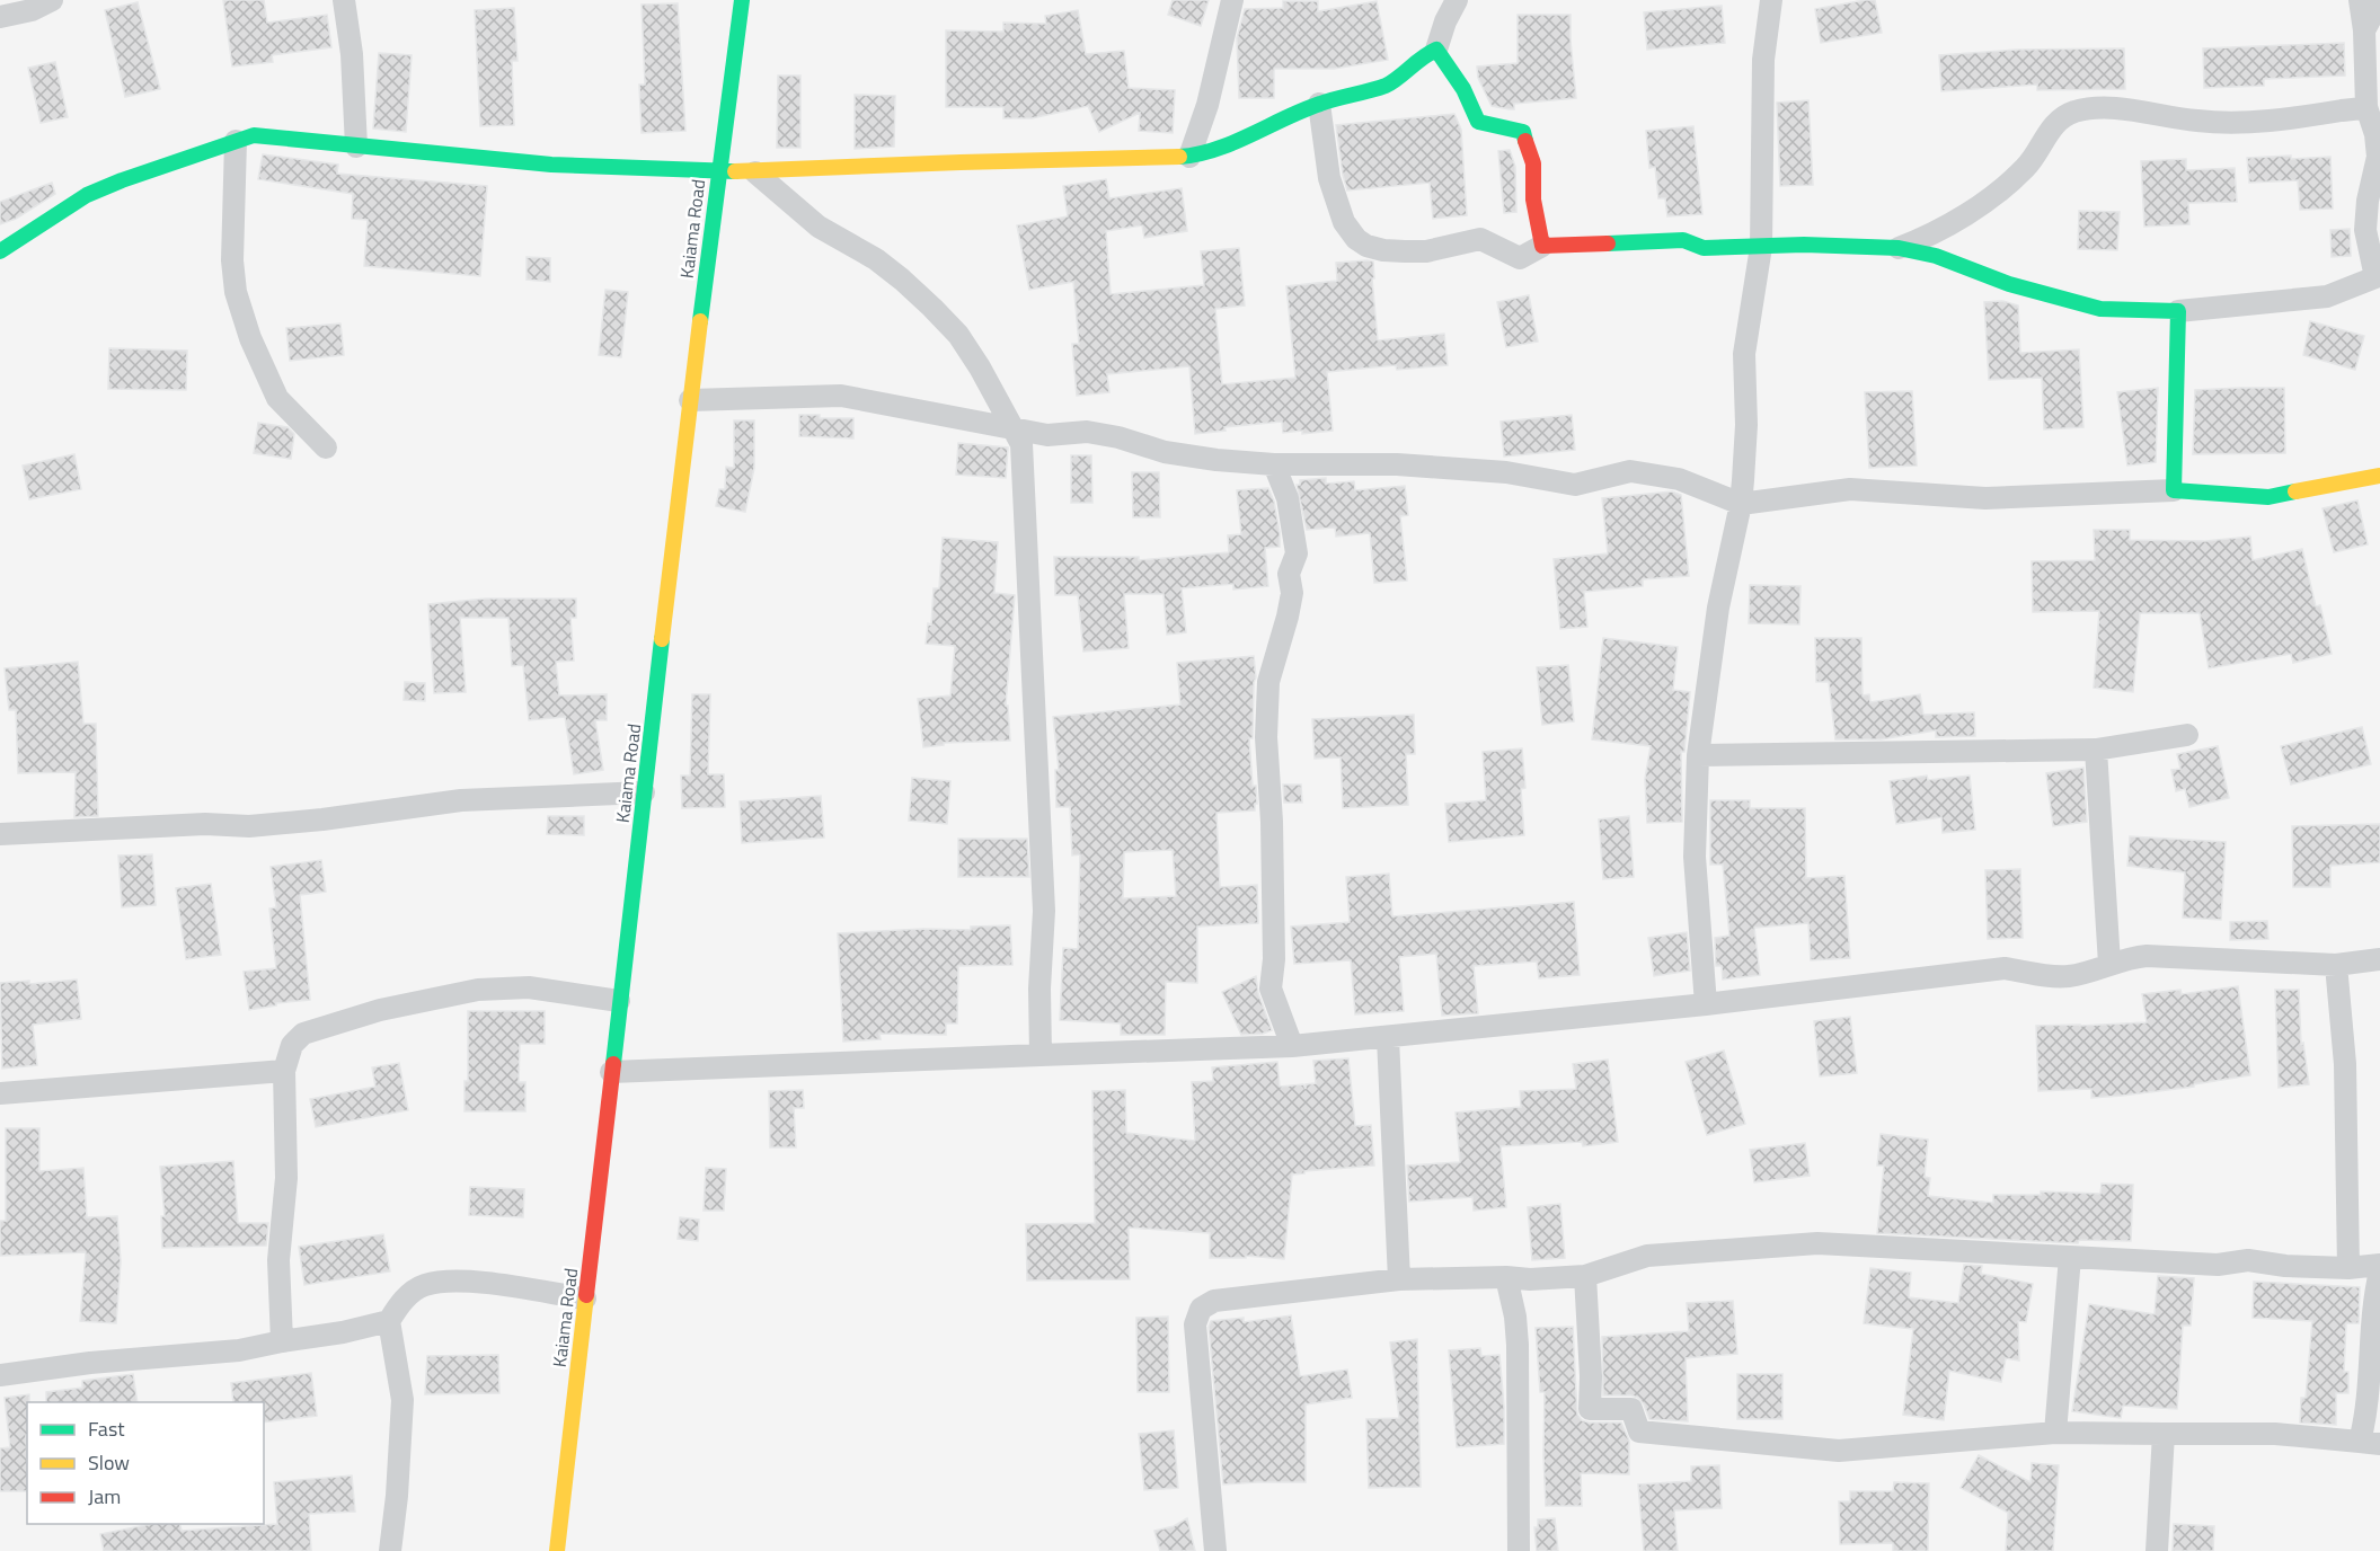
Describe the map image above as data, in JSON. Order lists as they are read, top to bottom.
{
  "streets": {
    "main road": ["Kaiama Road"]
  },
  "legend": ["Fast", "Slow", "Jam"]
}
